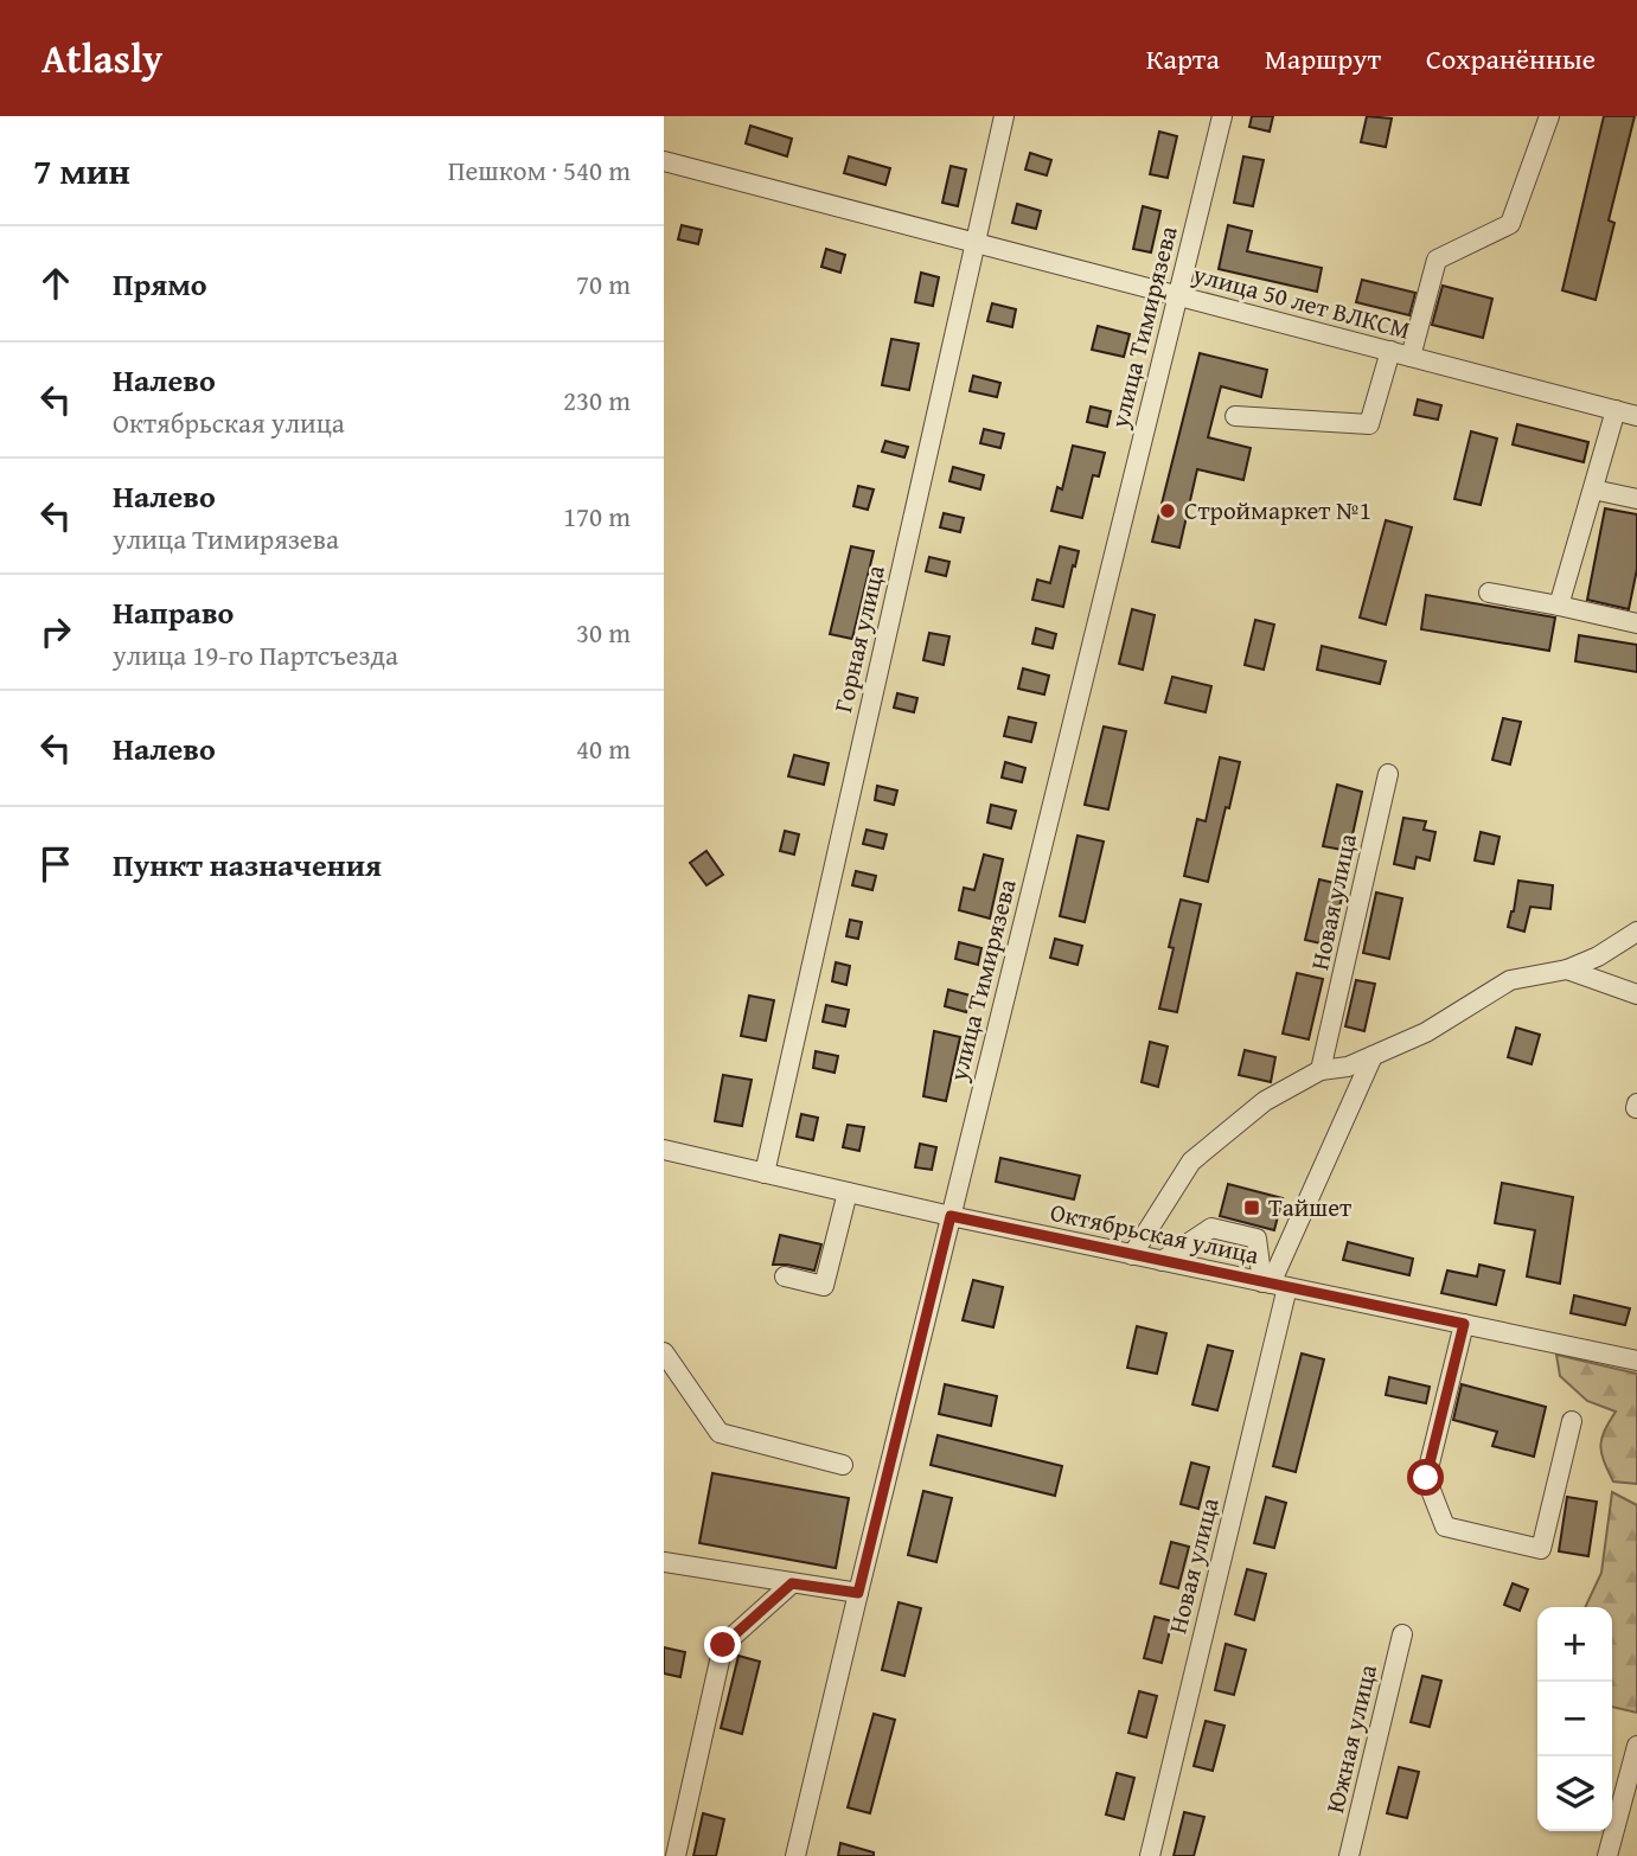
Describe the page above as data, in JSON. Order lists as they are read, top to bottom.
{
  "streets": {
    "street": [
      "улица 50 лет ВЛКСМ",
      "улица Тимирязева",
      "Горная улица",
      "Новая улица",
      "Октябрьская улица",
      "Южная улица"
    ]
  },
  "crossings": [
    ["улица 50 лет ВЛКСМ", "улица Тимирязева"],
    ["улица 50 лет ВЛКСМ", "Горная улица"],
    ["улица Тимирязева", "Октябрьская улица"],
    ["Горная улица", "Октябрьская улица"],
    ["Новая улица", "Октябрьская улица"]
  ],
  "places": {
    "other": ["Строймаркет №1"],
    "transit": ["Тайшет"]
  },
  "page": {
    "header": "Atlasly",
    "nav": ["Карта", "Маршрут", "Сохранённые"],
    "heading": ["7 мин", "Пешком · 540 m"],
    "list": [
      ["Прямо", "70 m"],
      ["Налево", "Октябрьская улица", "230 m"],
      ["Налево", "улица Тимирязева", "170 m"],
      ["Направо", "улица 19-го Партсъезда", "30 m"],
      ["Налево", "40 m"],
      "Пункт назначения"
    ],
    "map_buttons": ["+", "−"]
  }
}
